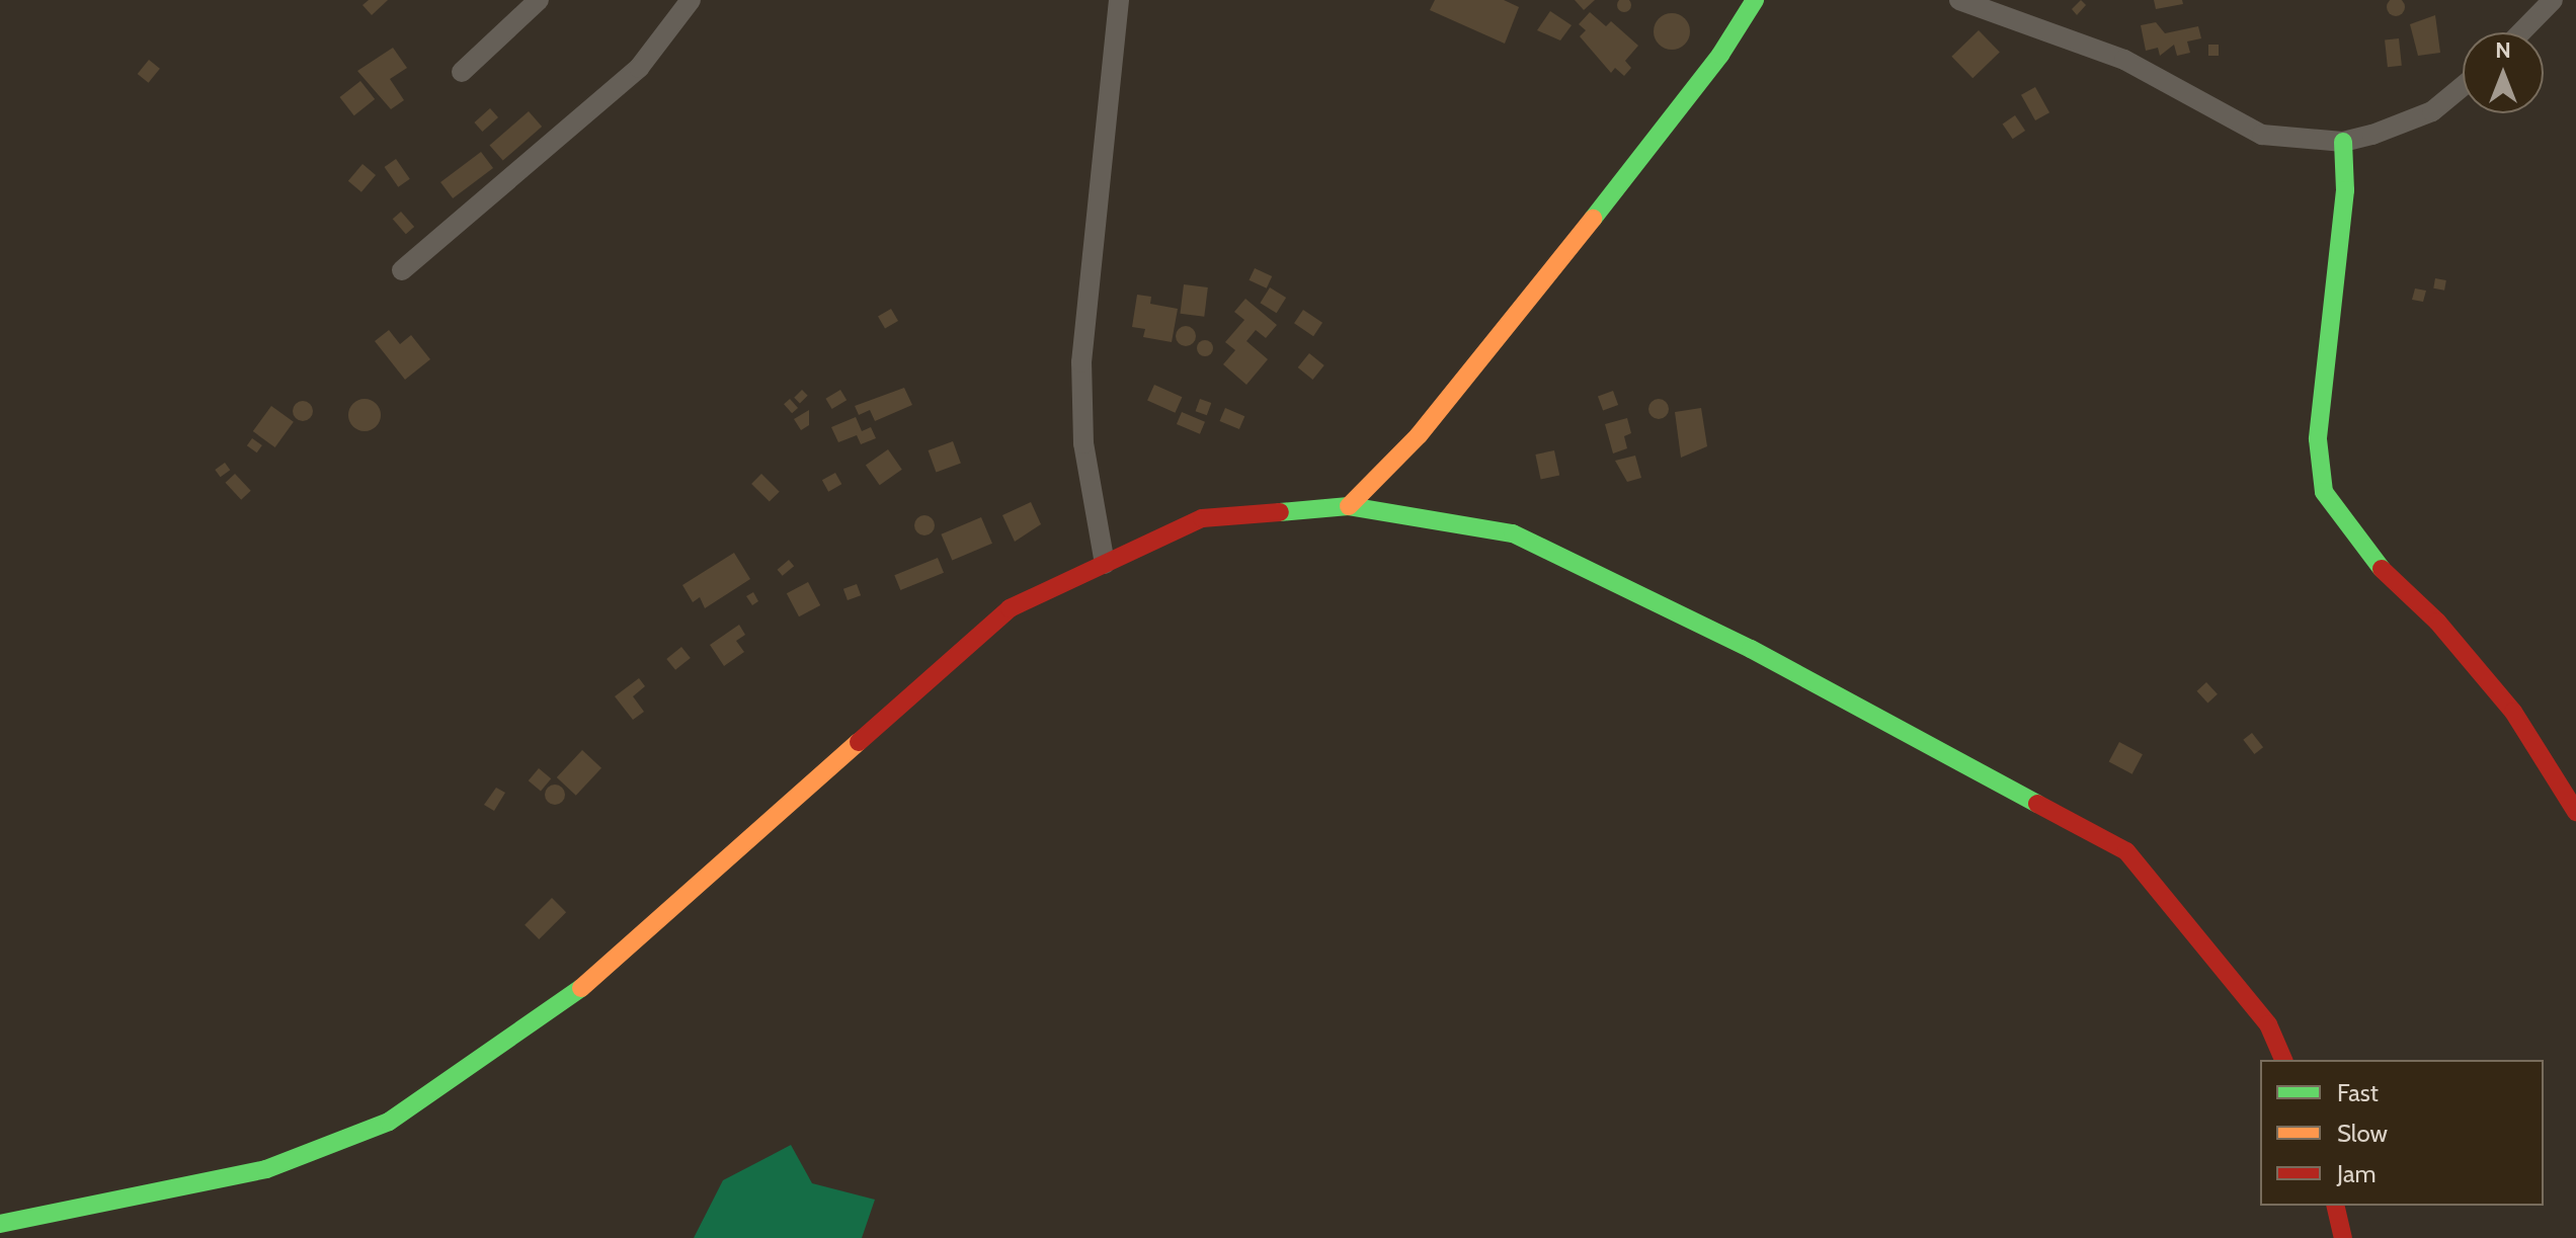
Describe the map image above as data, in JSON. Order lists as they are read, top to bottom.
{
  "legend": ["Fast", "Slow", "Jam"],
  "north": "top"
}
